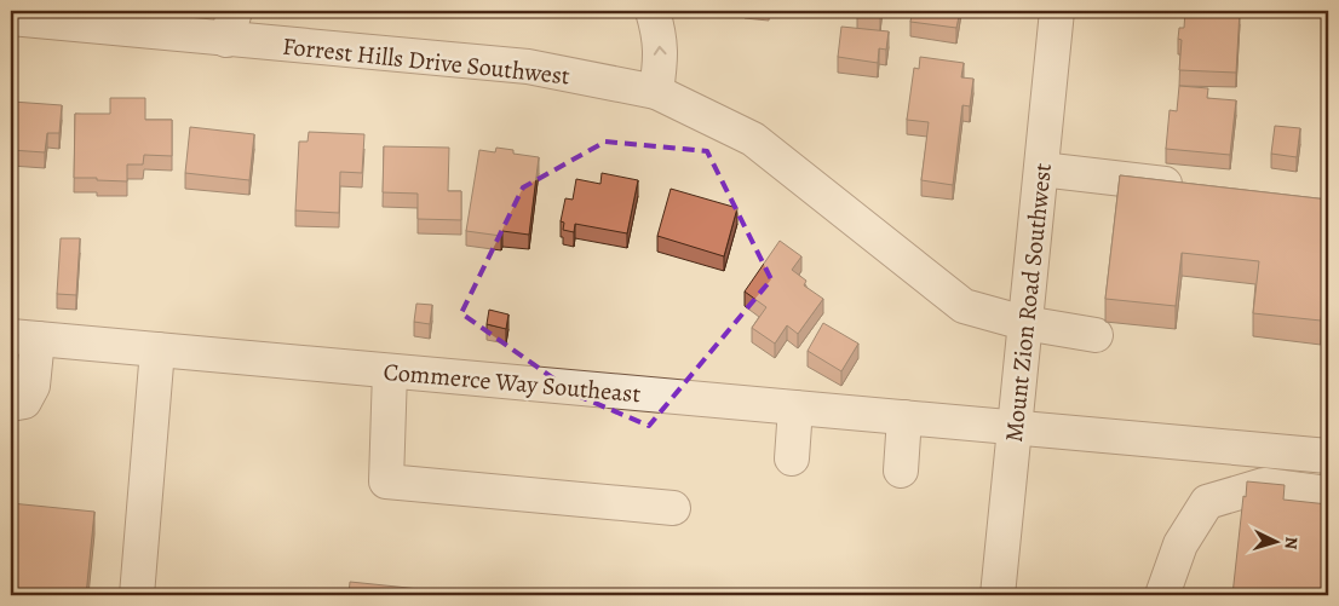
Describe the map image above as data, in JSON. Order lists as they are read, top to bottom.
{
  "streets": {
    "street": ["Forrest Hills Drive Southwest", "Mount Zion Road Southwest", "Commerce Way Southeast"]
  },
  "crossings": [
    ["Forrest Hills Drive Southwest", "Mount Zion Road Southwest"],
    ["Mount Zion Road Southwest", "Commerce Way Southeast"]
  ],
  "north": "right"
}
